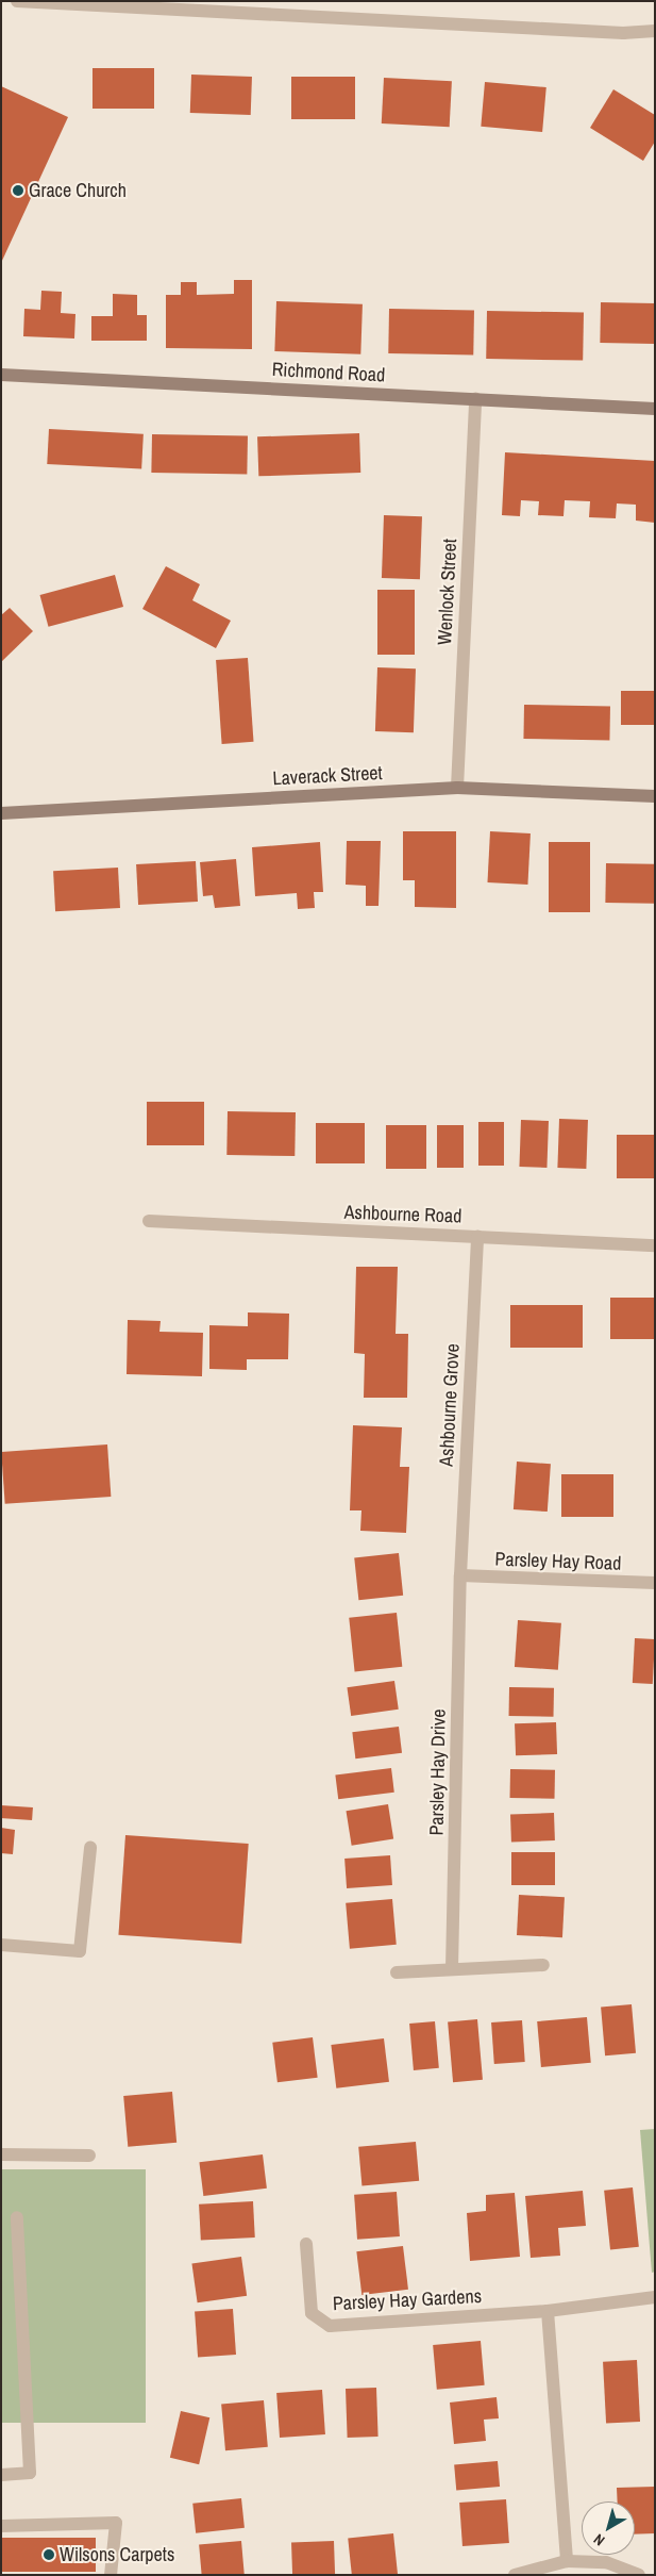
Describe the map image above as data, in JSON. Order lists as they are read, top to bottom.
{
  "streets": {
    "main road": ["Richmond Road", "Laverack Street"],
    "street": [
      "Wenlock Street",
      "Ashbourne Road",
      "Ashbourne Grove",
      "Parsley Hay Road",
      "Parsley Hay Drive",
      "Parsley Hay Gardens"
    ]
  },
  "crossings": [
    ["Richmond Road", "Wenlock Street"],
    ["Wenlock Street", "Laverack Street"],
    ["Ashbourne Road", "Ashbourne Grove"],
    ["Ashbourne Grove", "Parsley Hay Road"],
    ["Ashbourne Grove", "Parsley Hay Drive"],
    ["Parsley Hay Road", "Parsley Hay Drive"]
  ],
  "places": ["Grace Church", "Wilsons Carpets"],
  "north": "bottom left"
}
